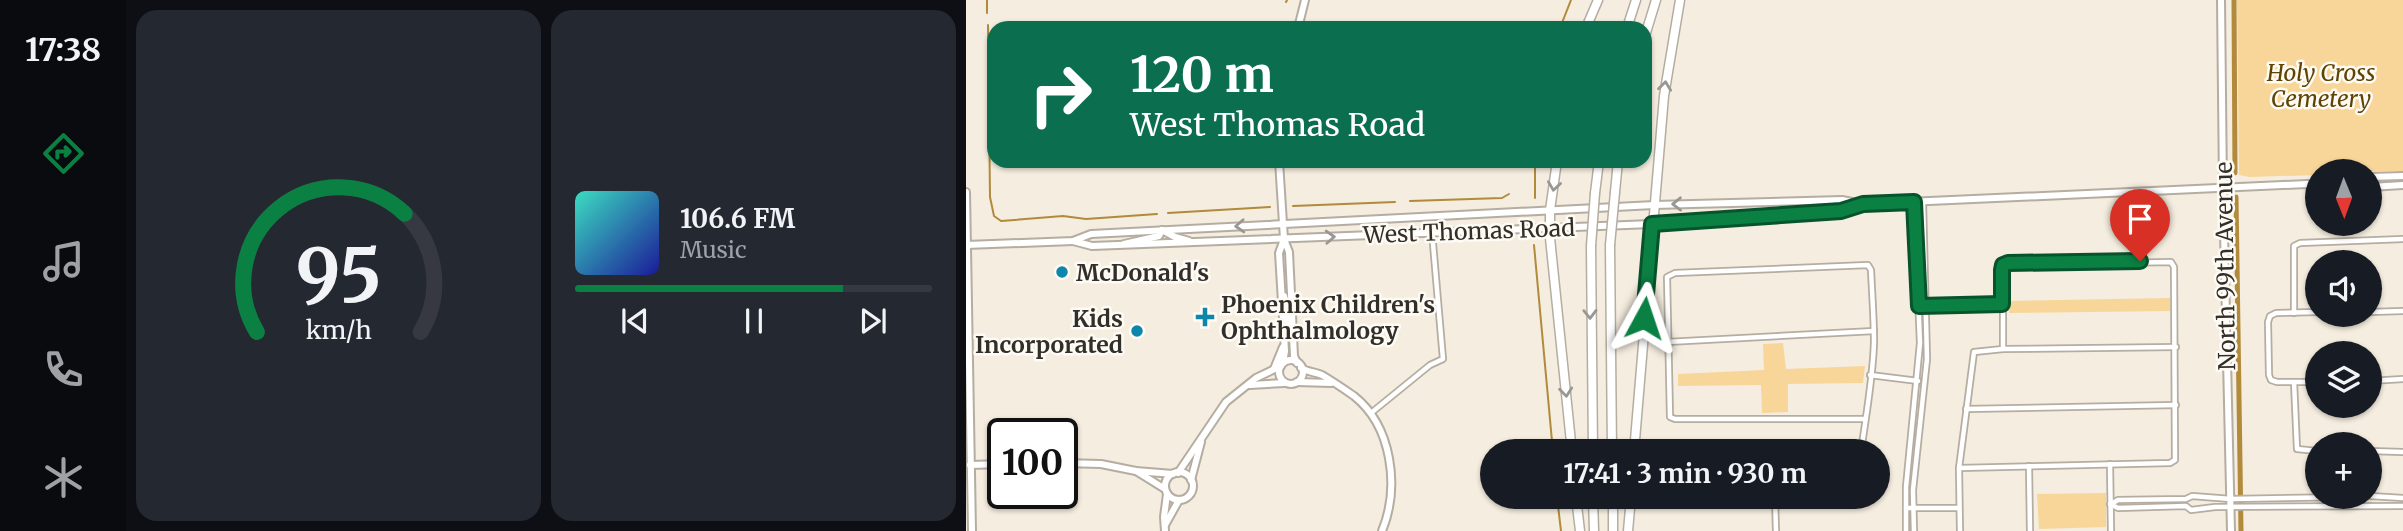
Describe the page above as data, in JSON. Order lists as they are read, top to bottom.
{
  "streets": {
    "main road": ["West Thomas Road", "North 99th Avenue"]
  },
  "crossings": [
    ["West Thomas Road", "North 99th Avenue"]
  ],
  "parks": ["Holy Cross Cemetery"],
  "places": {
    "other": ["McDonald's", "Kids Incorporated"],
    "health": ["Phoenix Children's Ophthalmology"]
  },
  "north": "bottom",
  "page": {
    "tabs": "17:38",
    "turn": ["120 m", "West Thomas Road"],
    "map_buttons": "+",
    "song": ["106.6 FM", "Music"],
    "limit": "100",
    "trip": "17:41 · 3 min · 930 m",
    "gauge": ["95", "km/h"]
  }
}
